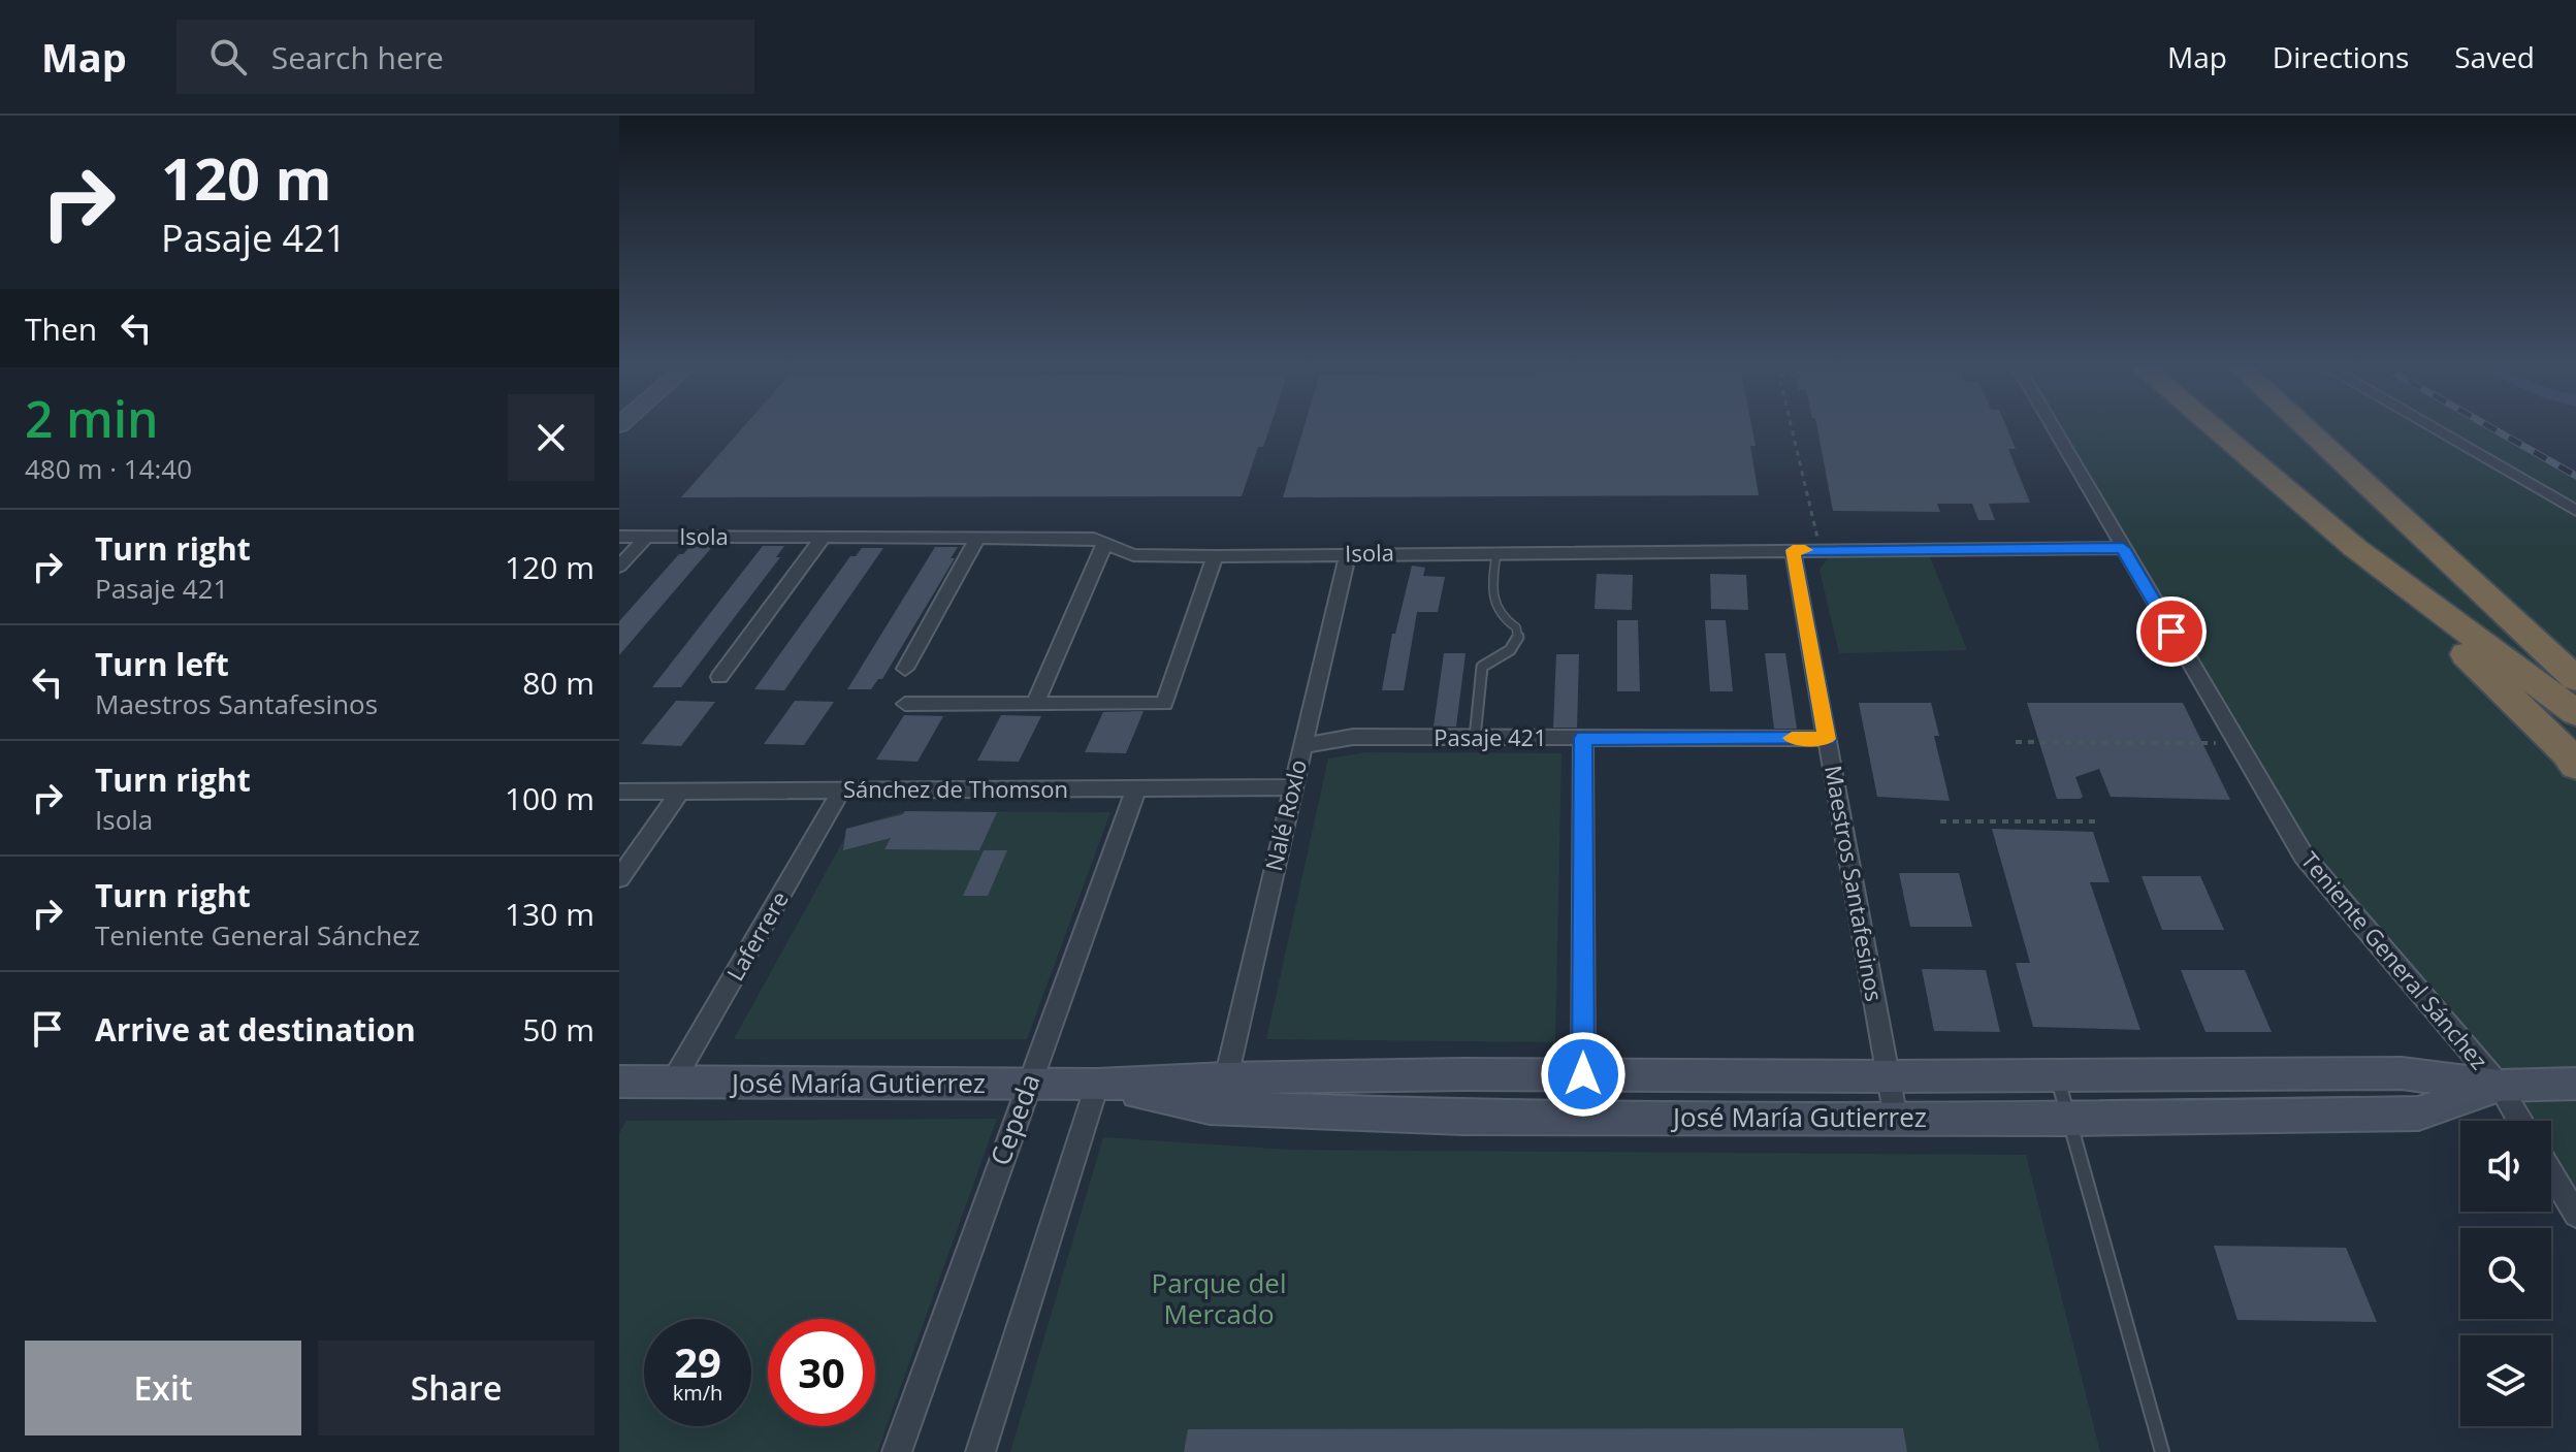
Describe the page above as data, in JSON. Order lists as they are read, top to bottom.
{
  "streets": {
    "street": [
      "Isola",
      "Pasaje 421",
      "Sánchez de Thomson",
      "Nalé Roxlo",
      "Maestros Santafesinos",
      "Laferrere",
      "Teniente General Sánchez",
      "José María Gutierrez",
      "Cepeda"
    ]
  },
  "crossings": [
    ["Isola", "Nalé Roxlo"],
    ["Isola", "Maestros Santafesinos"],
    ["Isola", "Teniente General Sánchez"],
    ["Pasaje 421", "Nalé Roxlo"],
    ["Pasaje 421", "Maestros Santafesinos"],
    ["Sánchez de Thomson", "Nalé Roxlo"],
    ["Sánchez de Thomson", "Laferrere"],
    ["Sánchez de Thomson", "Cepeda"],
    ["Nalé Roxlo", "José María Gutierrez"],
    ["Maestros Santafesinos", "José María Gutierrez"],
    ["Laferrere", "José María Gutierrez"],
    ["Teniente General Sánchez", "José María Gutierrez"],
    ["José María Gutierrez", "Cepeda"]
  ],
  "parks": ["Parque del Mercado"],
  "page": {
    "header": "Map",
    "search": "Search here",
    "nav": ["Map", "Directions", "Saved"],
    "turn": ["120 m", "Pasaje 421"],
    "then": "Then",
    "heading": ["2 min", "480 m · 14:40"],
    "list": [
      {
        "name": "Turn right",
        "note": "Pasaje 421",
        "value": "120 m"
      },
      {
        "name": "Turn left",
        "note": "Maestros Santafesinos",
        "value": "80 m"
      },
      {
        "name": "Turn right",
        "note": "Isola",
        "value": "100 m"
      },
      {
        "name": "Turn right",
        "note": "Teniente General Sánchez",
        "value": "130 m"
      },
      {
        "name": "Arrive at destination",
        "value": "50 m"
      }
    ],
    "speed": "29 km/h",
    "limit": "30",
    "buttons": ["Exit", "Share"]
  }
}
